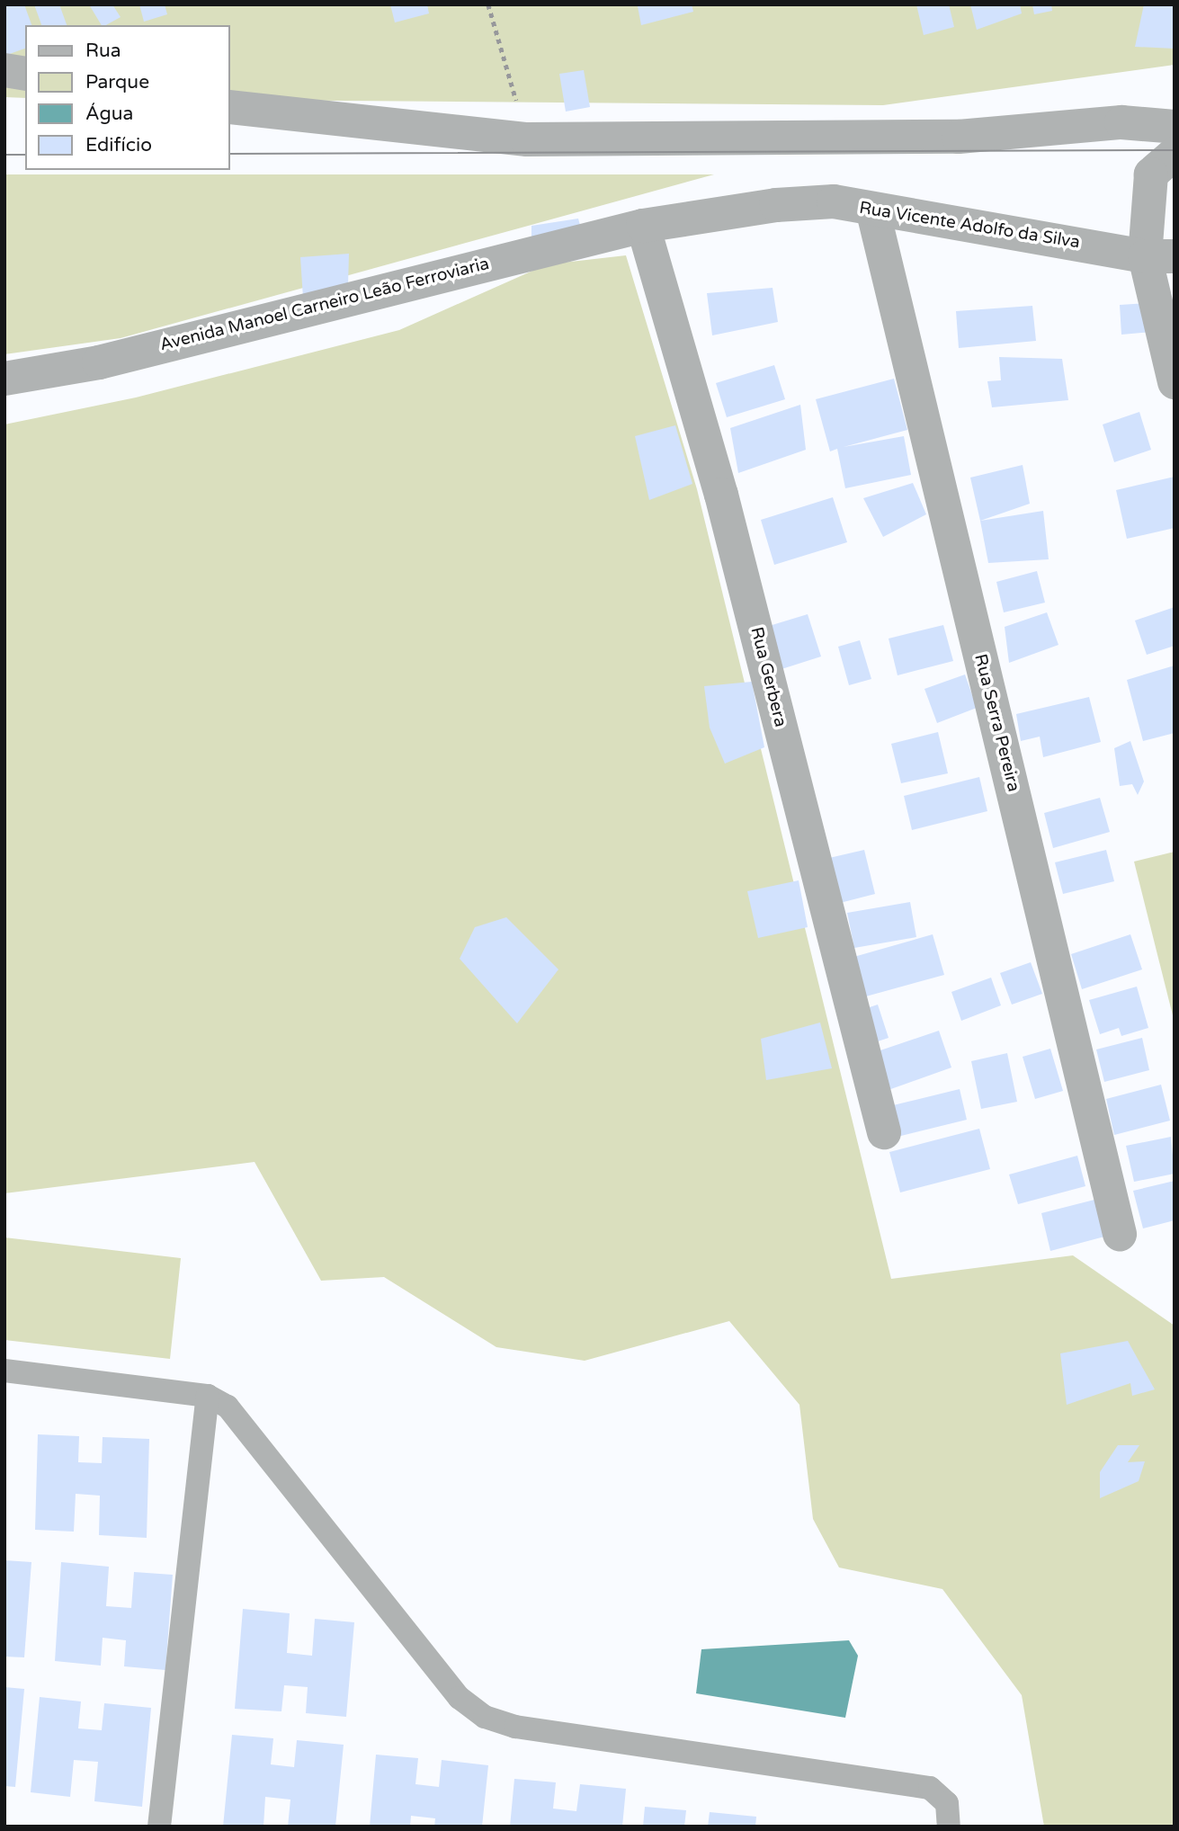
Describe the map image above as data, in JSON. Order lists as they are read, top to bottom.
{
  "streets": {
    "street": [
      "Rua Vicente Adolfo da Silva",
      "Avenida Manoel Carneiro Leão Ferroviaria",
      "Rua Gerbera",
      "Rua Serra Pereira"
    ]
  },
  "crossings": [
    ["Rua Vicente Adolfo da Silva", "Avenida Manoel Carneiro Leão Ferroviaria"],
    ["Rua Vicente Adolfo da Silva", "Rua Gerbera"],
    ["Rua Vicente Adolfo da Silva", "Rua Serra Pereira"],
    ["Avenida Manoel Carneiro Leão Ferroviaria", "Rua Gerbera"]
  ],
  "legend": [
    "Rua",
    "Parque",
    "Água",
    "Edifício"
  ]
}
